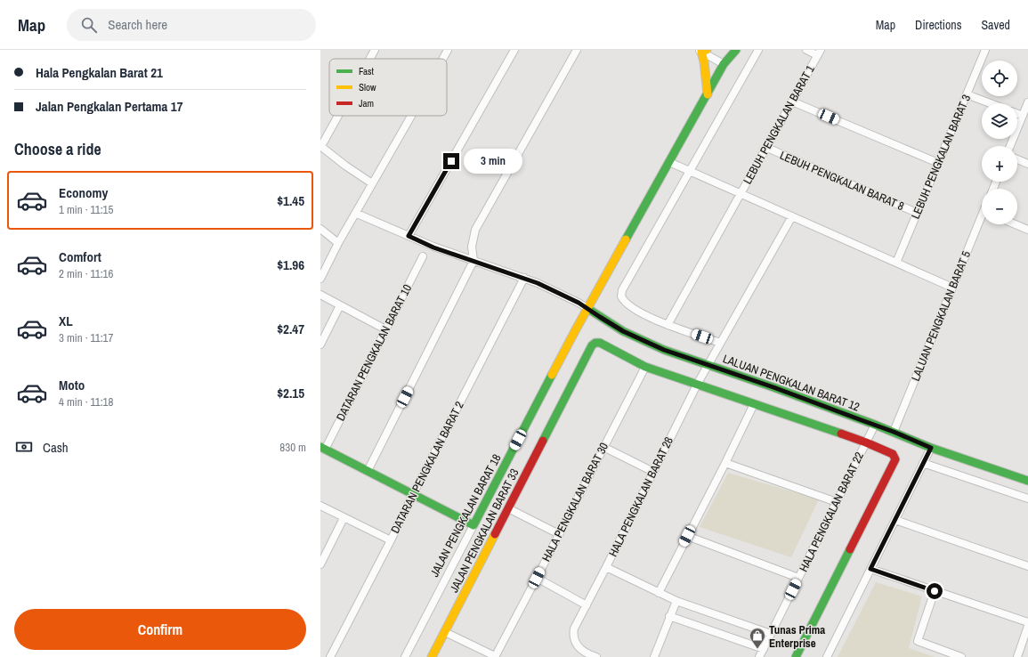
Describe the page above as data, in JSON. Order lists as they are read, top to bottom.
{
  "streets": {
    "street": [
      "LEBUH PENGKALAN BARAT 1",
      "LEBUH PENGKALAN BARAT 3",
      "LEBUH PENGKALAN BARAT 8",
      "LALUAN PENGKALAN BARAT 5",
      "DATARAN PENGKALAN BARAT 10",
      "LALUAN PENGKALAN BARAT 12",
      "DATARAN PENGKALAN BARAT 2",
      "HALA PENGKALAN BARAT 28",
      "HALA PENGKALAN BARAT 30",
      "HALA PENGKALAN BARAT 22",
      "JALAN PENGKALAN BARAT 18",
      "JALAN PENGKALAN BARAT 33"
    ]
  },
  "crossings": [
    ["LEBUH PENGKALAN BARAT 1", "LEBUH PENGKALAN BARAT 8"],
    ["LEBUH PENGKALAN BARAT 3", "LEBUH PENGKALAN BARAT 8"],
    ["LALUAN PENGKALAN BARAT 5", "LALUAN PENGKALAN BARAT 12"],
    ["LALUAN PENGKALAN BARAT 12", "DATARAN PENGKALAN BARAT 2"],
    ["LALUAN PENGKALAN BARAT 12", "HALA PENGKALAN BARAT 28"],
    ["LALUAN PENGKALAN BARAT 12", "HALA PENGKALAN BARAT 22"],
    ["LALUAN PENGKALAN BARAT 12", "JALAN PENGKALAN BARAT 18"],
    ["HALA PENGKALAN BARAT 30", "JALAN PENGKALAN BARAT 33"]
  ],
  "places": {
    "shop": ["Tunas Prima Enterprise"]
  },
  "legend": ["Fast", "Slow", "Jam"],
  "page": {
    "header": "Map",
    "search": "Search here",
    "nav": ["Map", "Directions", "Saved"],
    "banner": ["Hala Pengkalan Barat 21", "Jalan Pengkalan Pertama 17"],
    "map_buttons": ["+", "−"],
    "heading": "Choose a ride",
    "bubble": "3 min",
    "list": [
      {
        "name": "Economy",
        "note": "1 min · 11:15",
        "value": "$1.45"
      },
      {
        "name": "Comfort",
        "note": "2 min · 11:16",
        "value": "$1.96"
      },
      {
        "name": "XL",
        "note": "3 min · 11:17",
        "value": "$2.47"
      },
      {
        "name": "Moto",
        "note": "4 min · 11:18",
        "value": "$2.15"
      }
    ],
    "pay": ["Cash", "830 m"],
    "buttons": "Confirm"
  }
}
